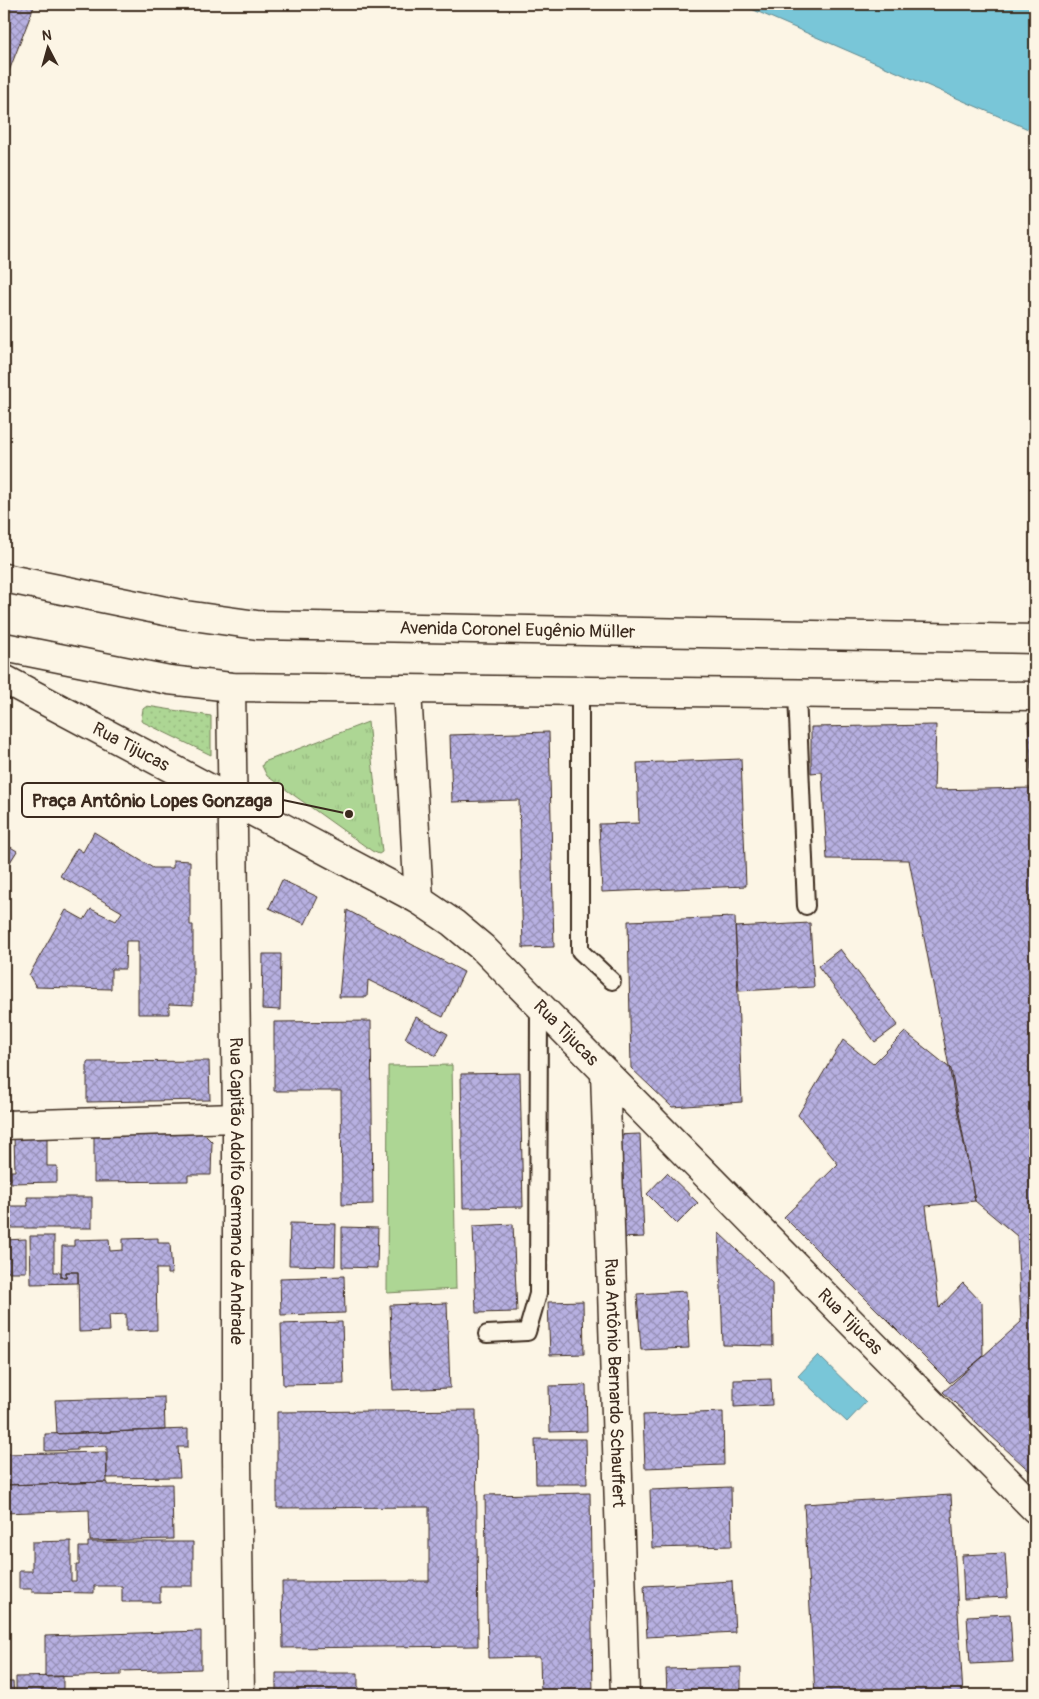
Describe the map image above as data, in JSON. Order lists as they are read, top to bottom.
{
  "streets": {
    "street": [
      "Avenida Coronel Eugênio Müller",
      "Rua Tijucas",
      "Rua Capitão Adolfo Germano de Andrade",
      "Rua Antônio Bernardo Schauffert"
    ]
  },
  "crossings": [
    ["Rua Tijucas", "Rua Capitão Adolfo Germano de Andrade"],
    ["Rua Tijucas", "Rua Antônio Bernardo Schauffert"]
  ],
  "places": ["Praça Antônio Lopes Gonzaga"],
  "north": "top"
}
